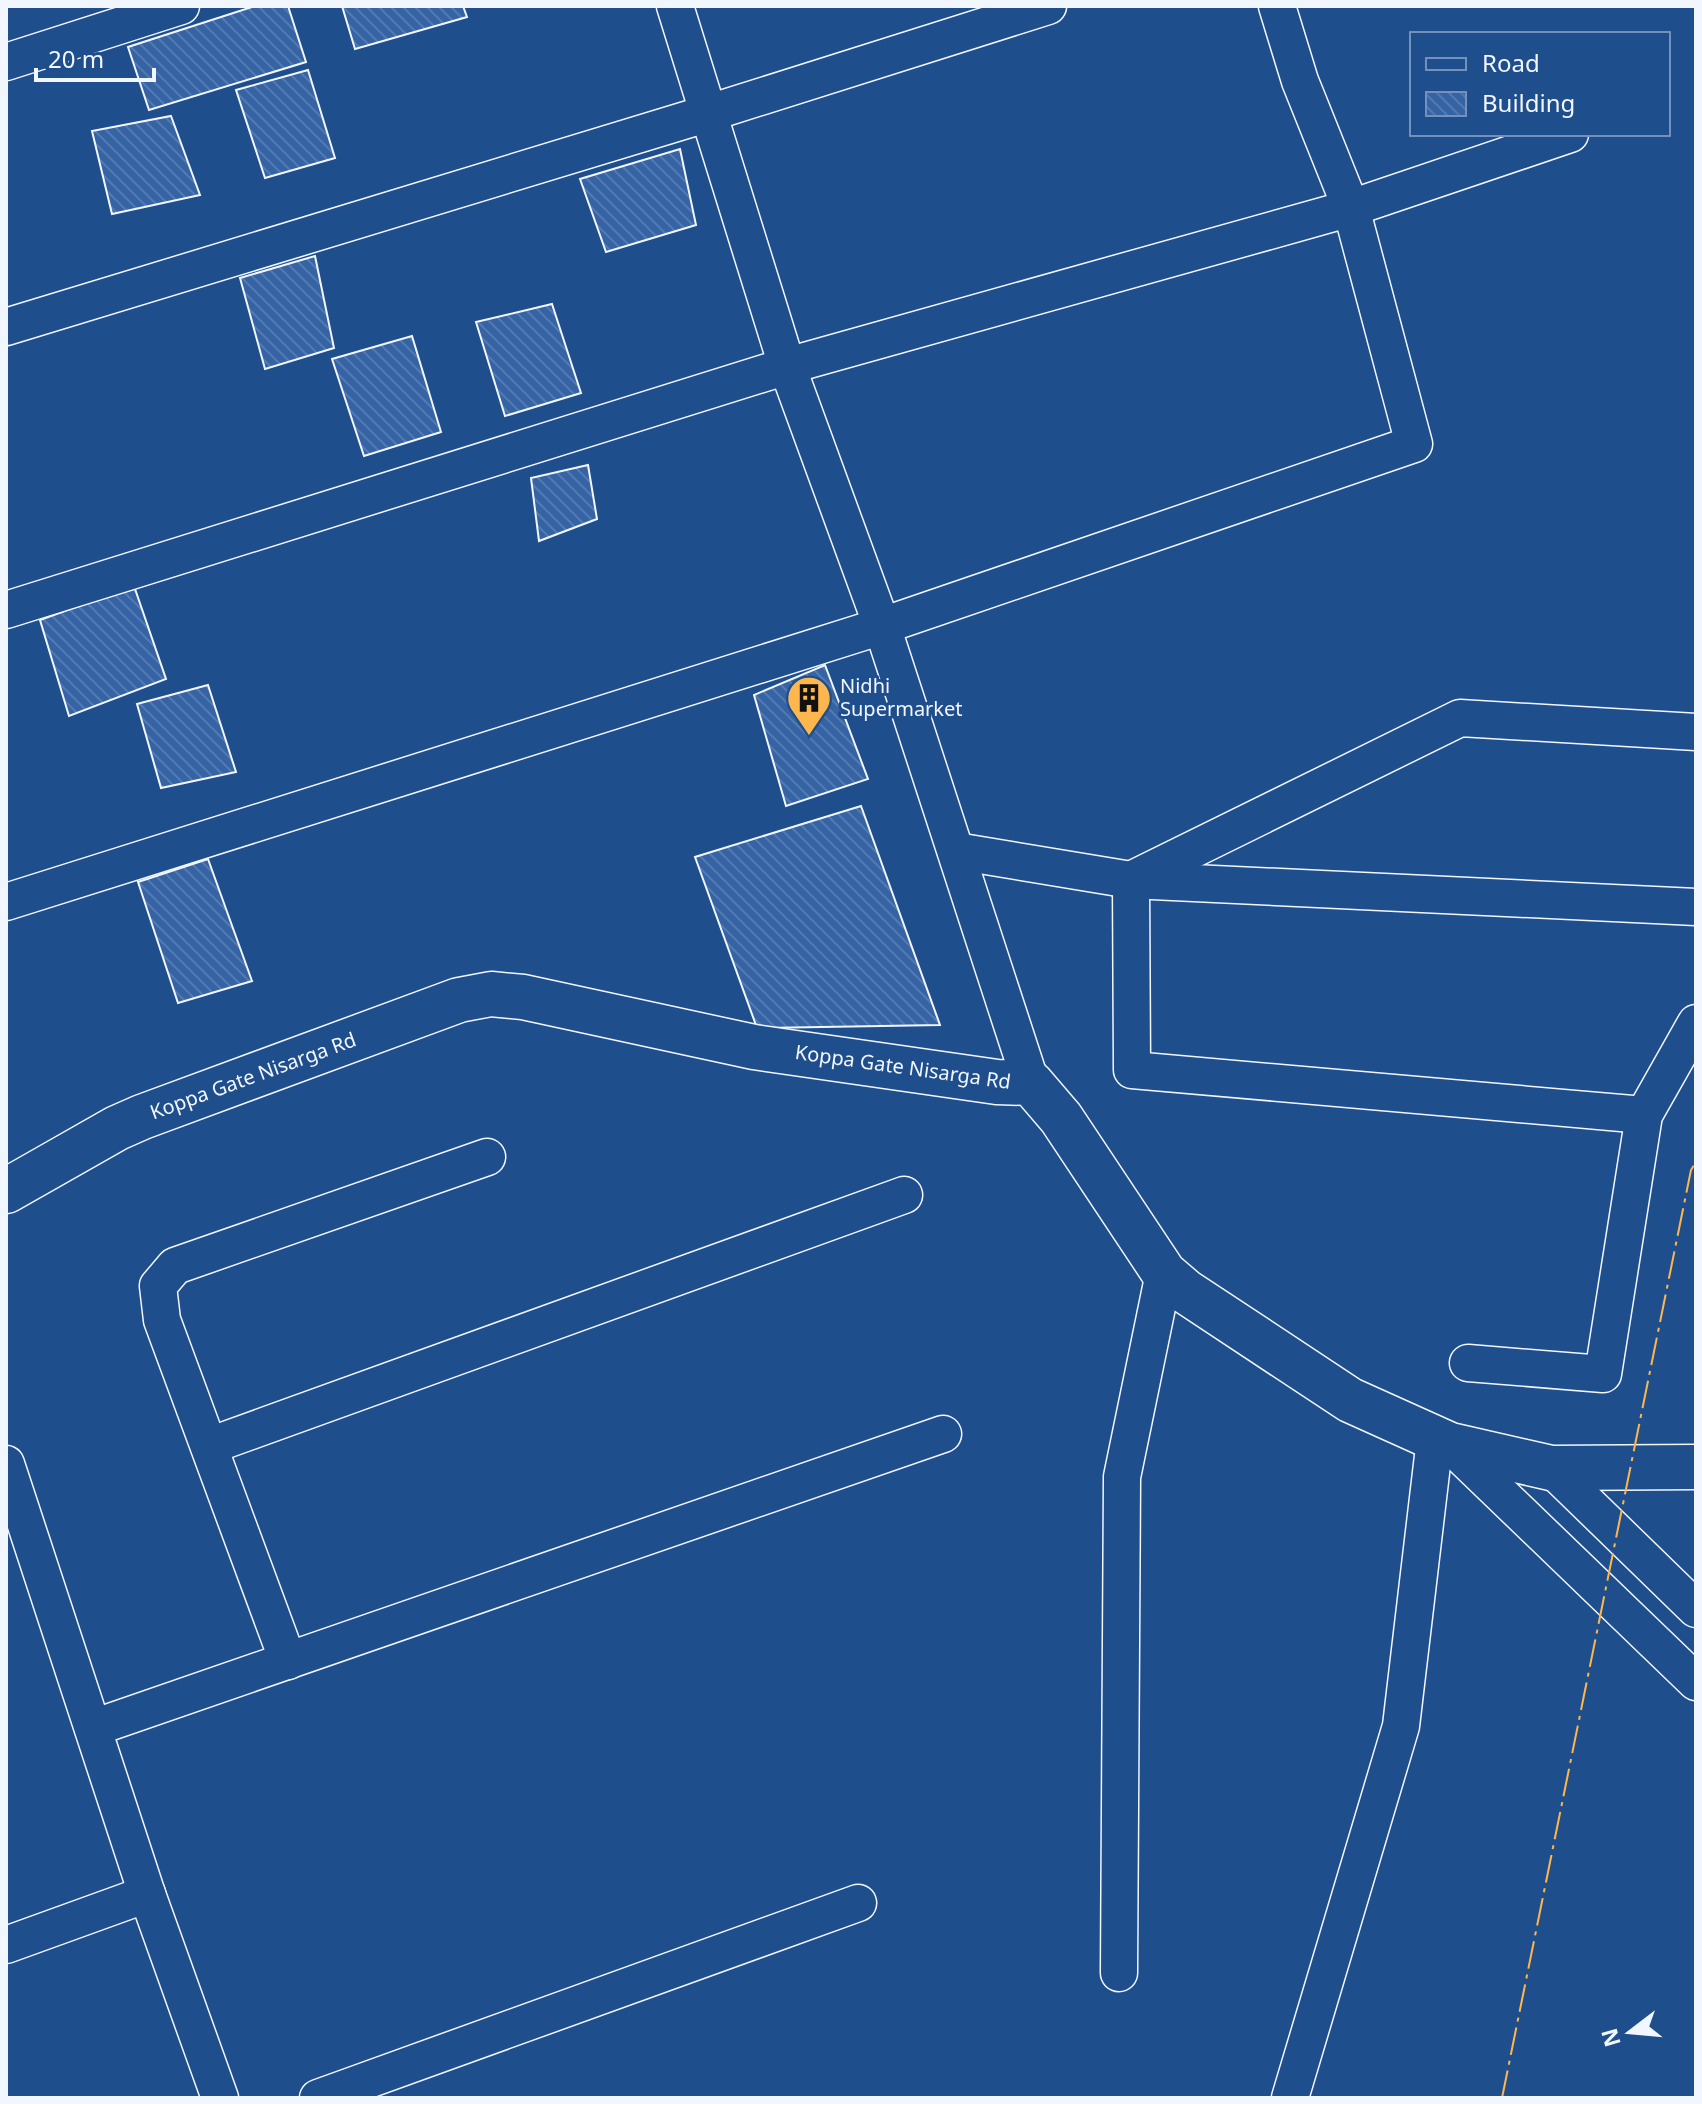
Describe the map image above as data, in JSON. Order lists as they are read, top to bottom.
{
  "streets": {
    "street": ["Koppa Gate Nisarga Rd"]
  },
  "places": {
    "building": ["Nidhi Supermarket"]
  },
  "legend": ["Road", "Building"],
  "scale_bar": "20 m",
  "north": "left"
}
